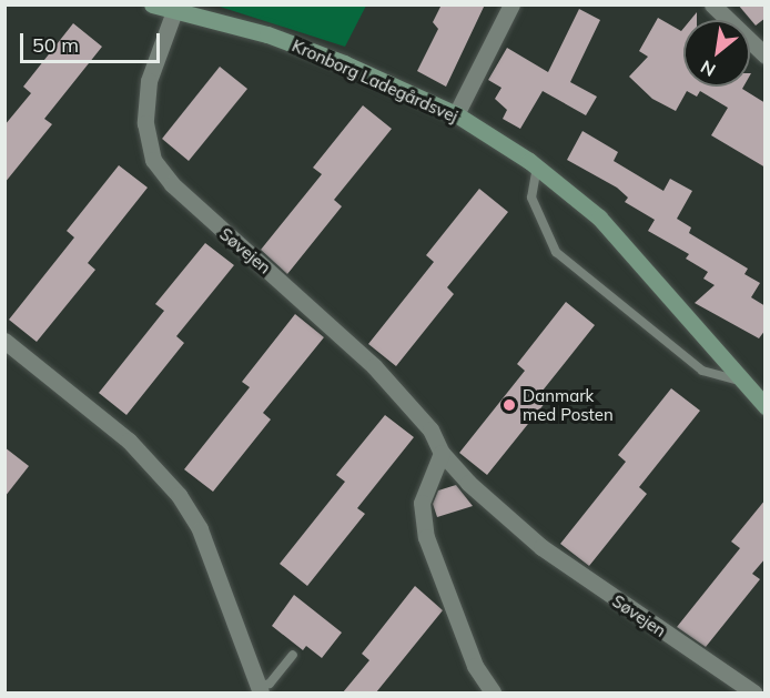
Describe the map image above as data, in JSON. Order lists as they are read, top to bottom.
{
  "streets": {
    "street": ["Kronborg Ladegårdsvej", "Søvejen"]
  },
  "crossings": [
    ["Kronborg Ladegårdsvej", "Søvejen"]
  ],
  "places": ["Danmark med Posten"],
  "scale_bar": "50 m",
  "north": "bottom left"
}
